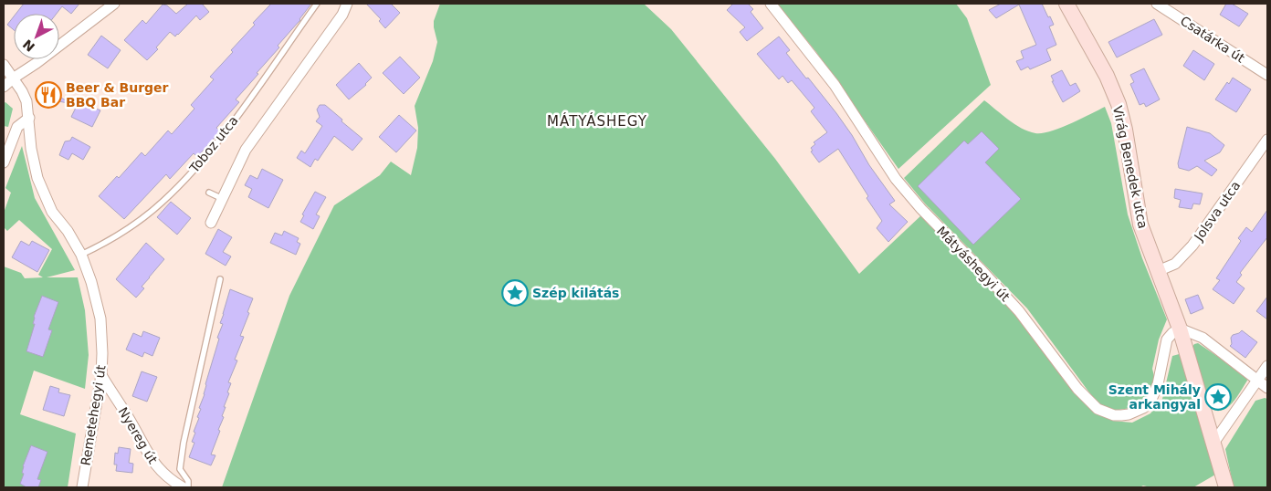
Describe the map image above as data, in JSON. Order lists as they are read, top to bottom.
{
  "streets": {
    "street": [
      "Csatárka út",
      "Virág Benedek utca",
      "Jolsva utca",
      "Mátyáshegyi út",
      "Remetehegyi út",
      "Nyereg út"
    ],
    "lane": ["Toboz utca"]
  },
  "crossings": [
    ["Toboz utca", "Remetehegyi út"],
    ["Virág Benedek utca", "Jolsva utca"],
    ["Virág Benedek utca", "Mátyáshegyi út"],
    ["Remetehegyi út", "Nyereg út"]
  ],
  "districts": ["MÁTYÁSHEGY"],
  "places": {
    "restaurant": ["Beer & Burger BBQ Bar"],
    "place": ["Szép kilátás", "Szent Mihály arkangyal"]
  },
  "north": "bottom left"
}
